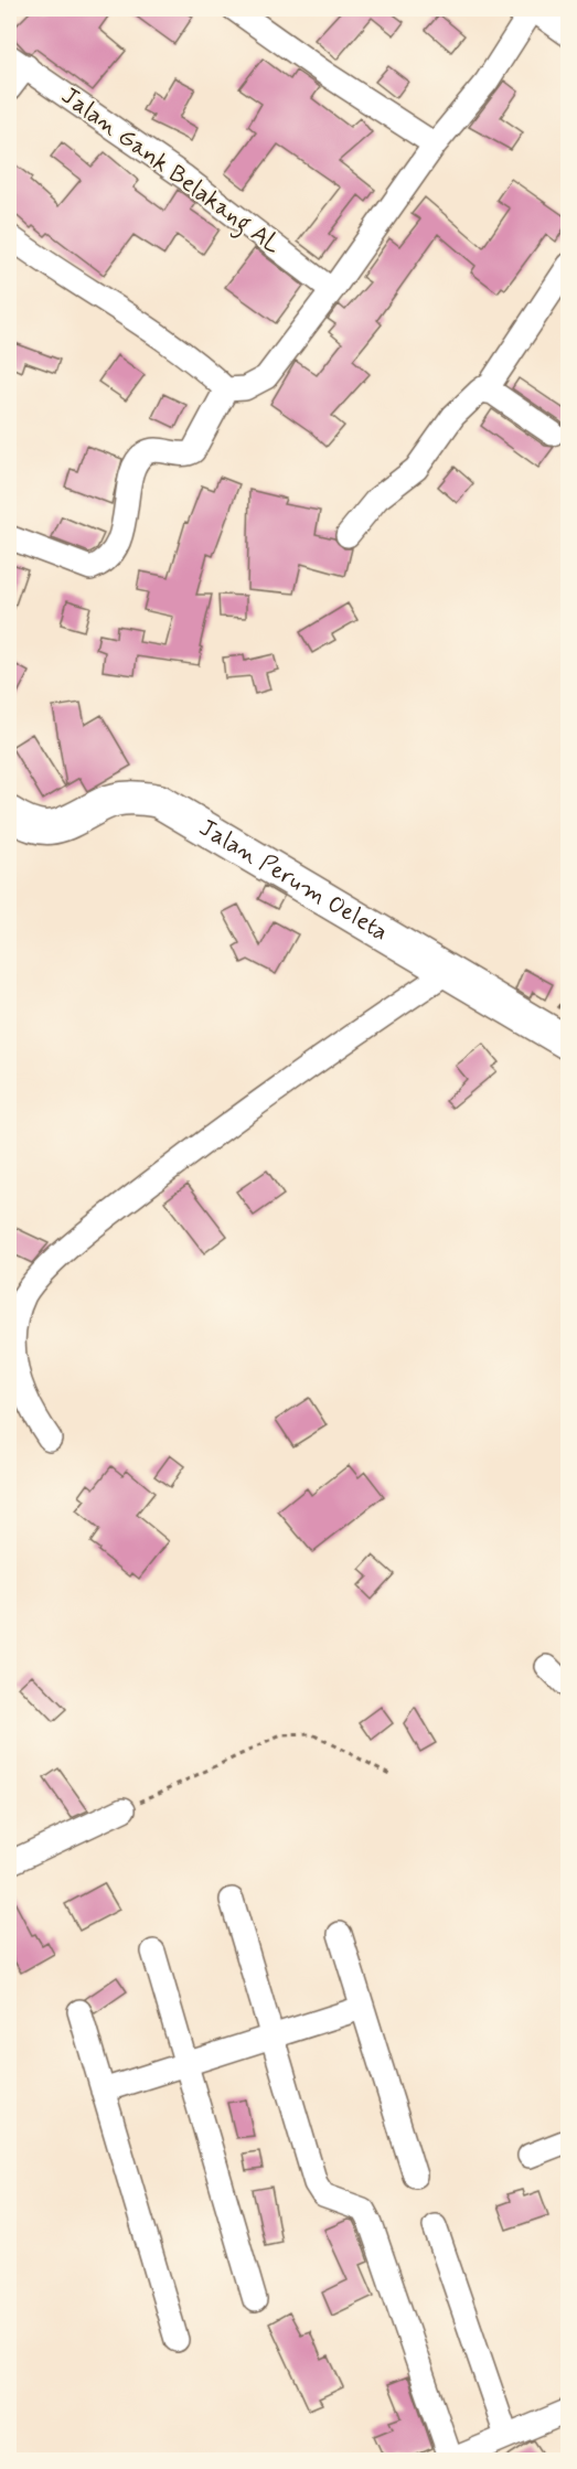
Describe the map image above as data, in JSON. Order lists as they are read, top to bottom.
{
  "streets": {
    "street": ["Jalan Gank Belakang AL", "Jalan Perum Oeleta"]
  }
}
